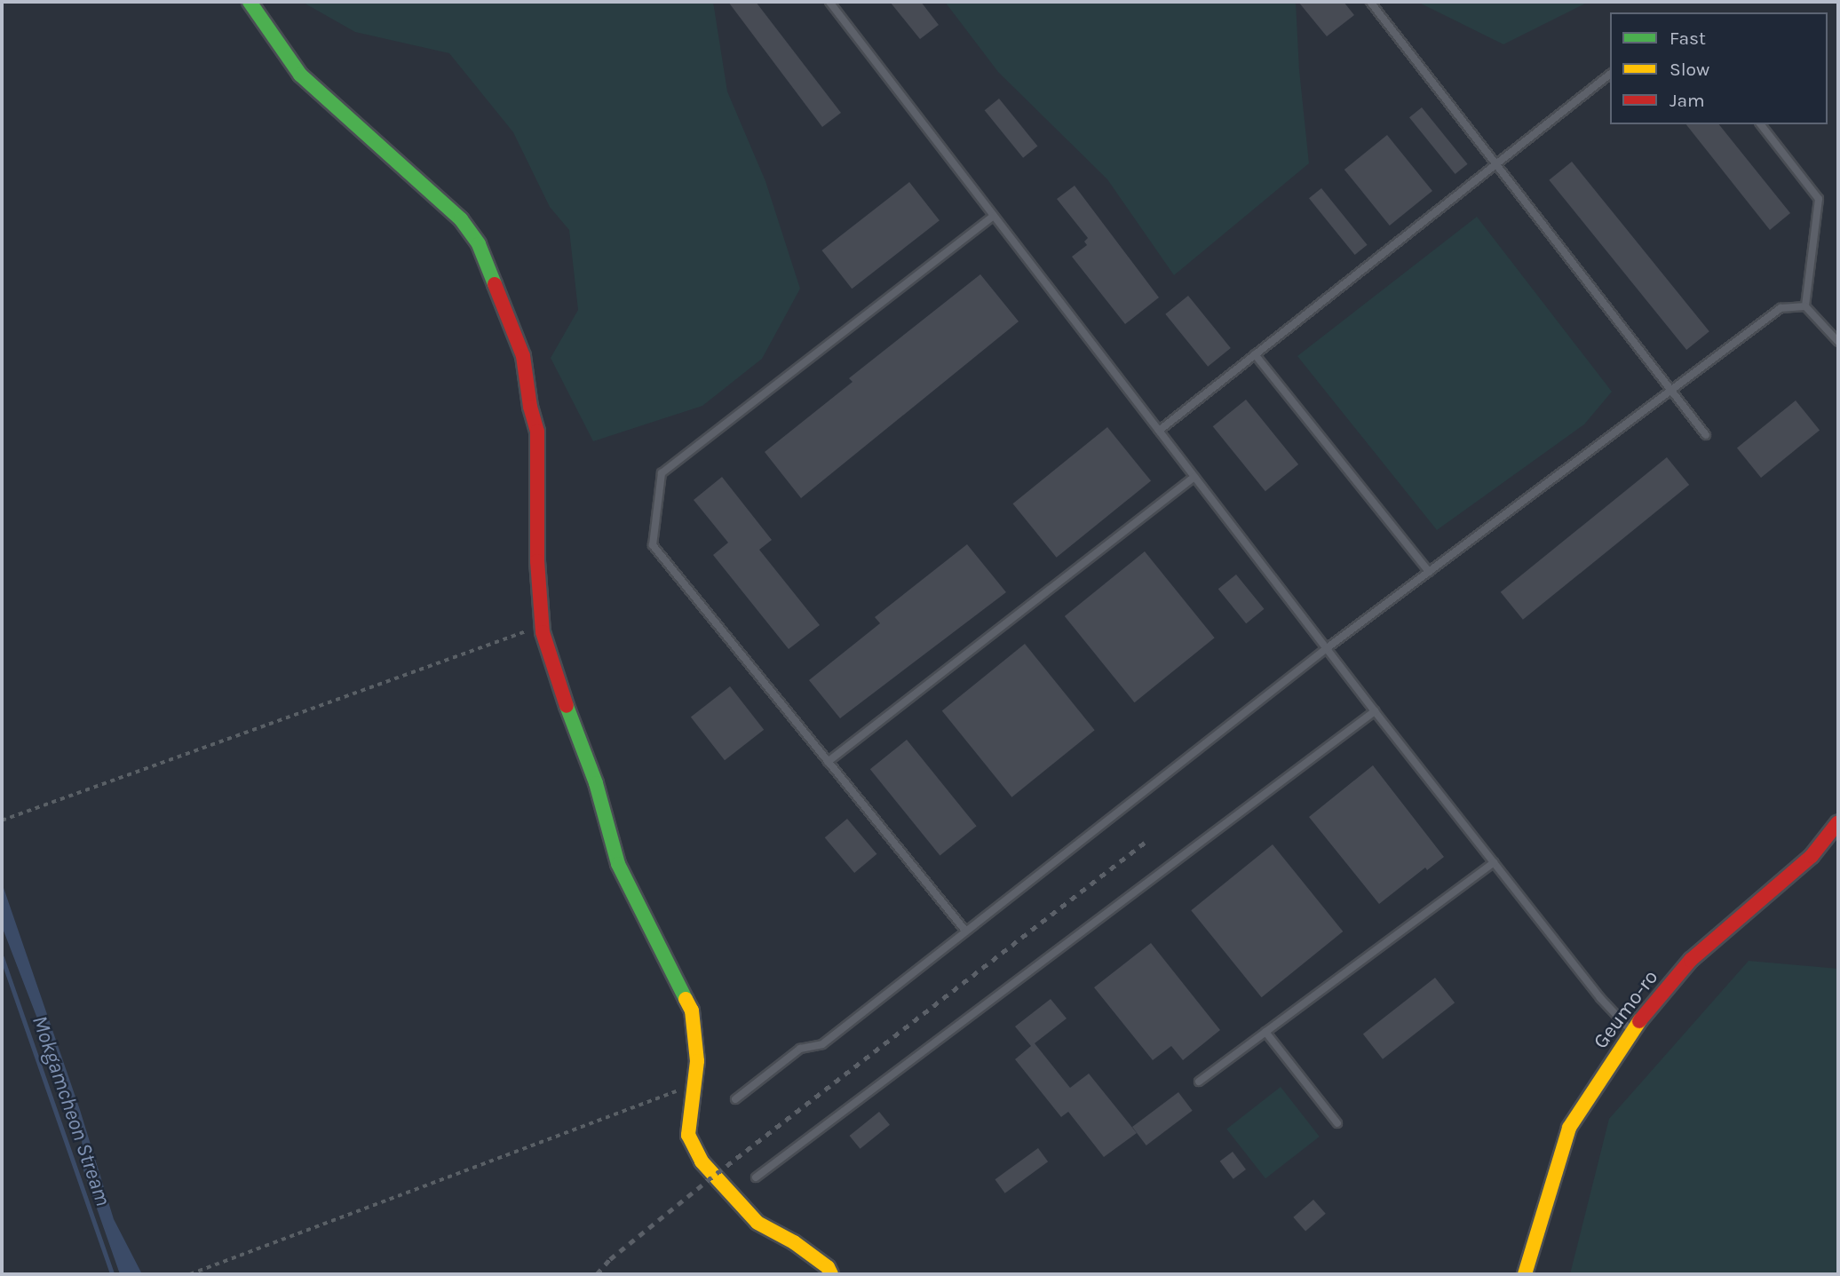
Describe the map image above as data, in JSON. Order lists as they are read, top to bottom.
{
  "streets": {
    "street": ["Geumo-ro"]
  },
  "water": ["Mokgamcheon Stream"],
  "legend": ["Fast", "Slow", "Jam"]
}
